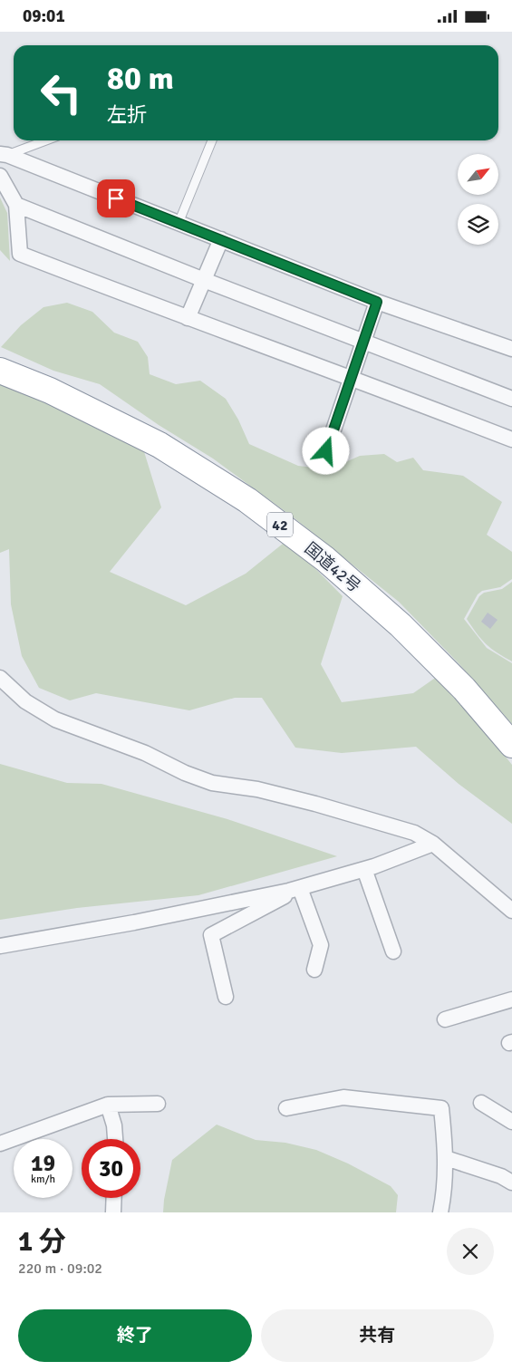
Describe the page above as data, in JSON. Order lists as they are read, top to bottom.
{
  "streets": {
    "highway": ["42", "国道42号"]
  },
  "north": "top right",
  "page": {
    "status": "09:01",
    "turn": ["80 m", "左折"],
    "speed": "19 km/h",
    "limit": "30",
    "heading": ["1 分", "220 m · 09:02"],
    "buttons": ["終了", "共有"]
  }
}
